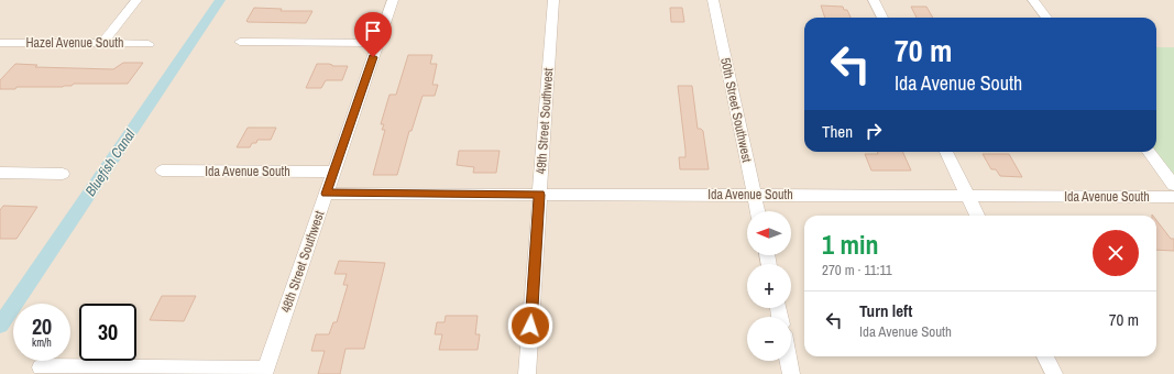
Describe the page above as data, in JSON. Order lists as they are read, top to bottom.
{
  "streets": {
    "street": [
      "Hazel Avenue South",
      "50th Street Southwest",
      "49th Street Southwest",
      "Ida Avenue South",
      "48th Street Southwest"
    ]
  },
  "crossings": [
    ["50th Street Southwest", "Ida Avenue South"],
    ["49th Street Southwest", "Ida Avenue South"],
    ["Ida Avenue South", "48th Street Southwest"]
  ],
  "water": ["Bluefish Canal"],
  "north": "left",
  "page": {
    "turn": ["70 m", "Ida Avenue South"],
    "then": "Then",
    "map_buttons": ["+", "−"],
    "heading": ["1 min", "270 m · 11:11"],
    "list": [
      {
        "name": "Turn left",
        "note": "Ida Avenue South",
        "value": "70 m"
      }
    ],
    "speed": "20 km/h",
    "limit": "30"
  }
}
